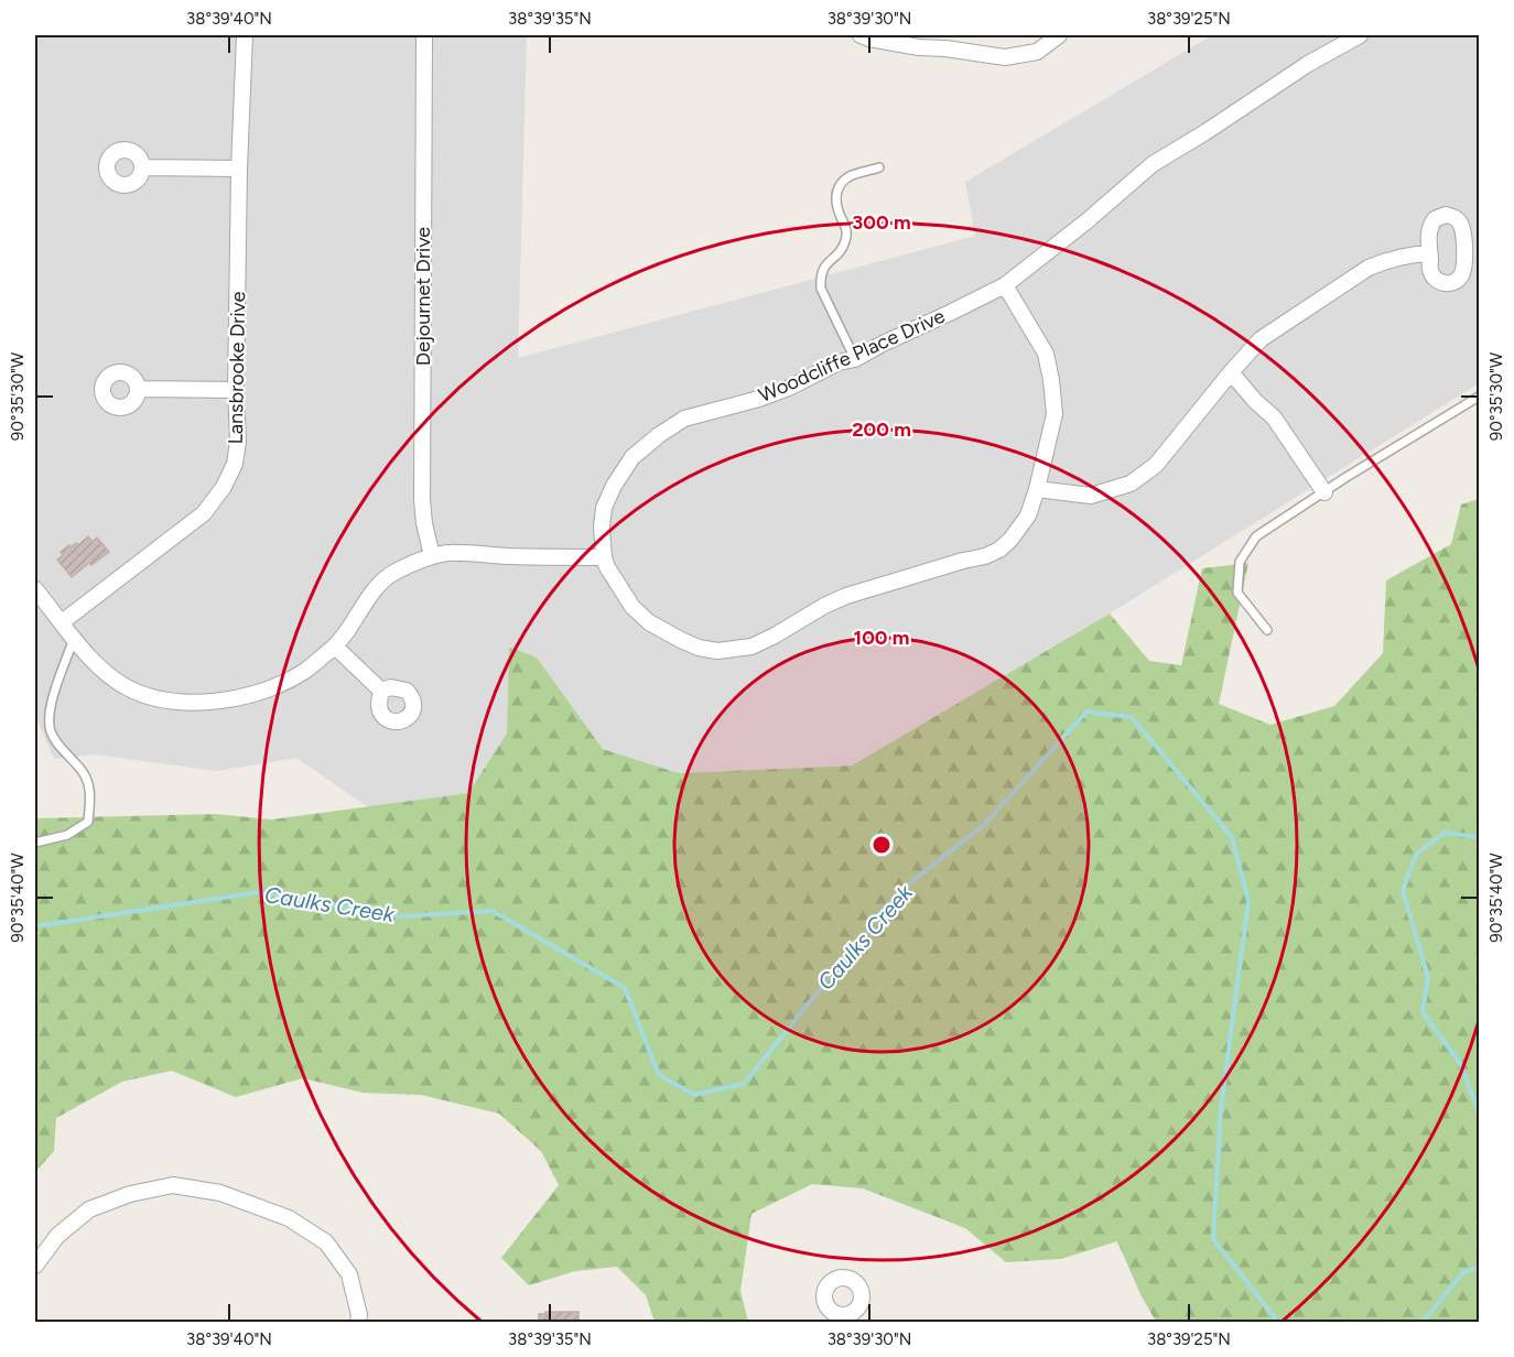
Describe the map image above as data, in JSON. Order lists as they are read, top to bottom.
{
  "streets": {
    "street": ["Dejournet Drive", "Woodcliffe Place Drive", "Lansbrooke Drive"]
  },
  "water": ["Caulks Creek"],
  "coordinates": [
    "38°39'40\"N",
    "38°39'35\"N",
    "38°39'30\"N",
    "38°39'25\"N",
    "90°35'30\"W",
    "90°35'40\"W"
  ],
  "rings": ["300 m", "200 m", "100 m"]
}
